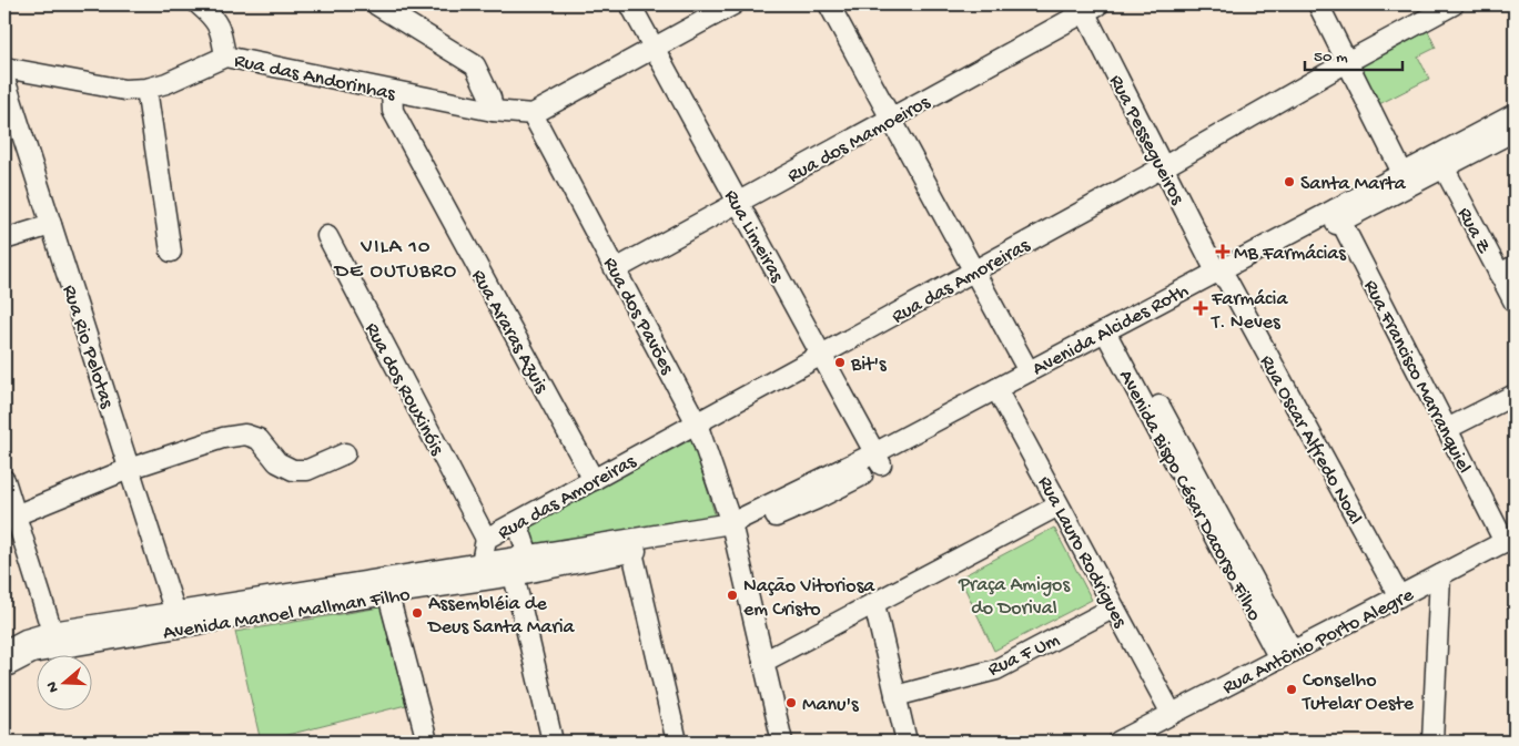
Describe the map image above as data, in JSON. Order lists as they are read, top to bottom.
{
  "streets": {
    "street": [
      "Rua das Andorinhas",
      "Rua dos Mamoeiros",
      "Rua Pessegueiros",
      "Rua Z",
      "Rua Limeiras",
      "Rua das Amoreiras",
      "Rua dos Pavões",
      "Avenida Alcides Roth",
      "Rua Araras Azuis",
      "Rua Rio Pelotas",
      "Rua Francisco Marranquiel",
      "Rua dos Rouxinóis",
      "Rua Oscar Alfredo Noal",
      "Avenida Bispo César Dacorso Filho",
      "Rua Lauro Rodrigues",
      "Avenida Manoel Mallman Filho",
      "Rua Antônio Porto Alegre",
      "Rua F Um"
    ]
  },
  "crossings": [
    ["Rua das Andorinhas", "Rua dos Pavões"],
    ["Rua das Andorinhas", "Rua Araras Azuis"],
    ["Rua dos Mamoeiros", "Rua Pessegueiros"],
    ["Rua dos Mamoeiros", "Rua Limeiras"],
    ["Rua dos Mamoeiros", "Rua dos Pavões"],
    ["Rua Pessegueiros", "Rua das Amoreiras"],
    ["Rua Pessegueiros", "Avenida Alcides Roth"],
    ["Rua Pessegueiros", "Rua Oscar Alfredo Noal"],
    ["Rua Z", "Avenida Alcides Roth"],
    ["Rua Limeiras", "Rua das Amoreiras"],
    ["Rua Limeiras", "Avenida Alcides Roth"],
    ["Rua das Amoreiras", "Rua dos Pavões"],
    ["Rua das Amoreiras", "Rua Araras Azuis"],
    ["Rua das Amoreiras", "Rua dos Rouxinóis"],
    ["Rua das Amoreiras", "Avenida Manoel Mallman Filho"],
    ["Rua dos Pavões", "Avenida Alcides Roth"],
    ["Rua dos Pavões", "Avenida Manoel Mallman Filho"],
    ["Avenida Alcides Roth", "Rua Francisco Marranquiel"],
    ["Avenida Alcides Roth", "Rua Oscar Alfredo Noal"],
    ["Avenida Alcides Roth", "Avenida Bispo César Dacorso Filho"],
    ["Avenida Alcides Roth", "Rua Lauro Rodrigues"],
    ["Avenida Alcides Roth", "Avenida Manoel Mallman Filho"],
    ["Rua Rio Pelotas", "Avenida Manoel Mallman Filho"],
    ["Rua Francisco Marranquiel", "Rua Antônio Porto Alegre"],
    ["Rua Oscar Alfredo Noal", "Rua Antônio Porto Alegre"],
    ["Avenida Bispo César Dacorso Filho", "Rua Antônio Porto Alegre"],
    ["Rua Lauro Rodrigues", "Rua Antônio Porto Alegre"],
    ["Rua Lauro Rodrigues", "Rua F Um"]
  ],
  "districts": ["VILA 10 DE OUTUBRO"],
  "parks": ["Praça Amigos do Dorival"],
  "places": {
    "other": [
      "Santa Marta",
      "Bit's",
      "Nação Vitoriosa em Cristo",
      "Assembléia de Deus Santa Maria",
      "Conselho Tutelar Oeste",
      "Manu's"
    ],
    "health": ["MB Farmácias", "Farmácia T. Neves"]
  },
  "scale_bar": "50 m",
  "north": "left"
}
